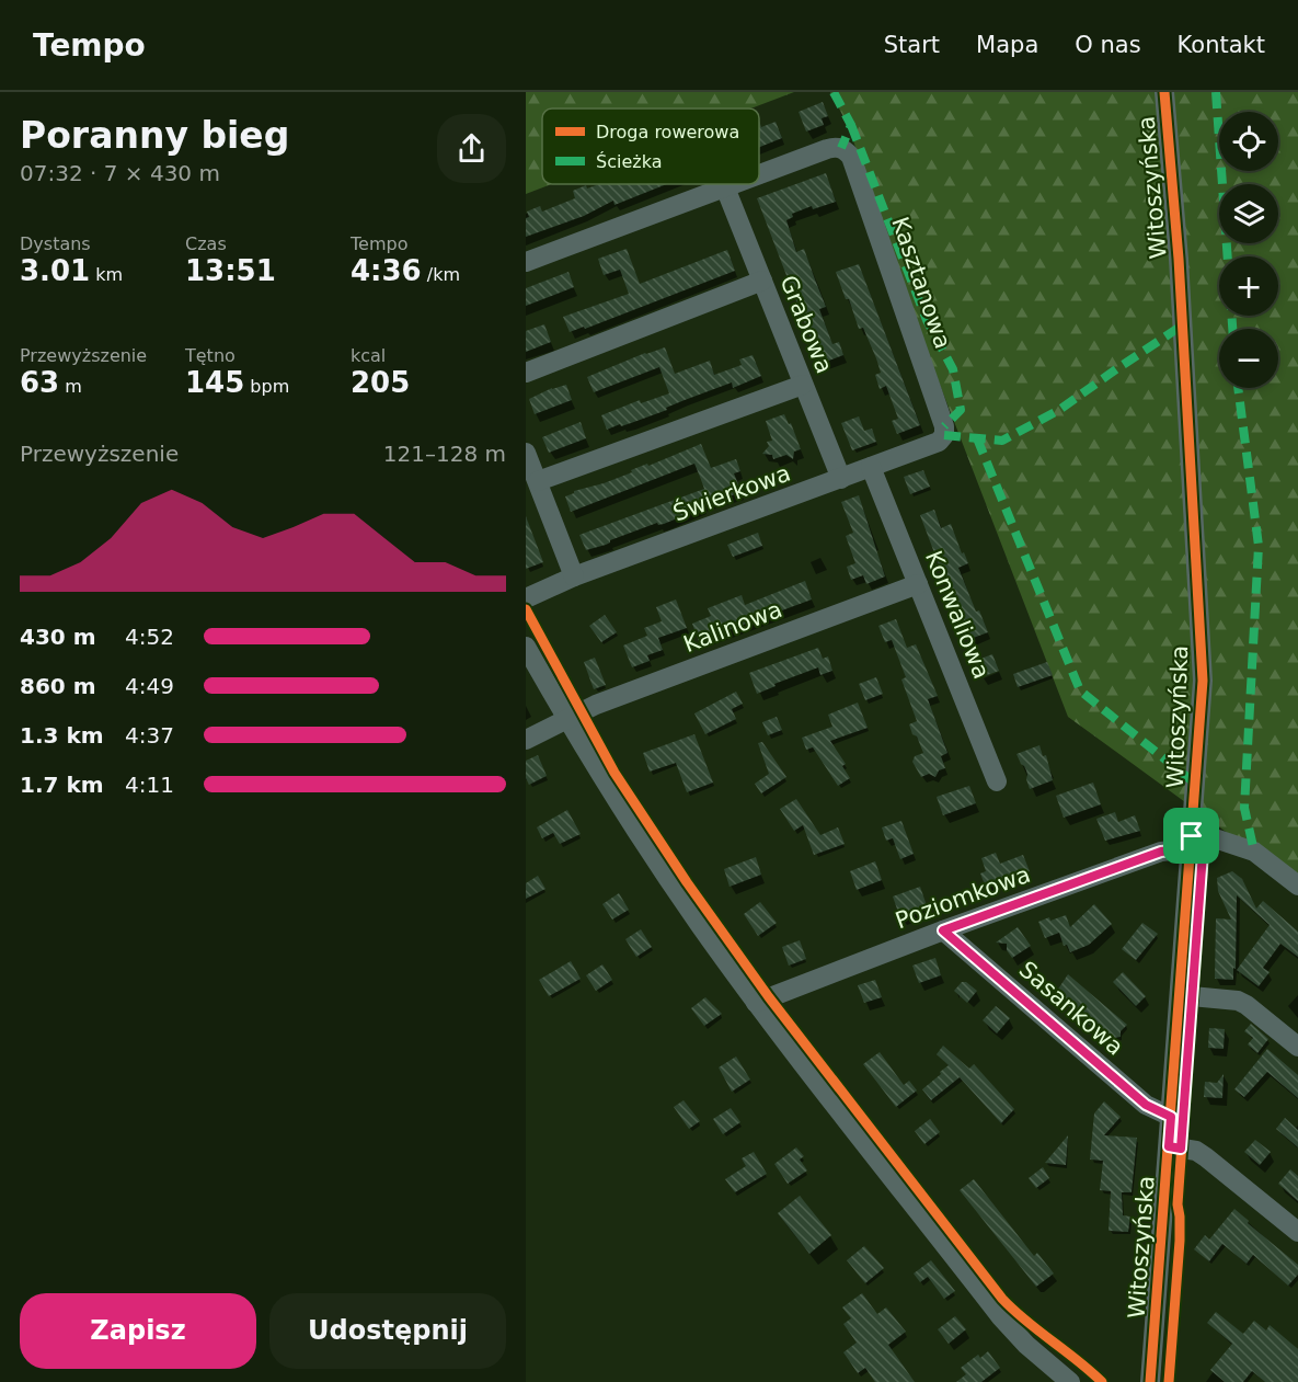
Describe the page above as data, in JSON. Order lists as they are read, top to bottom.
{
  "streets": {
    "street": [
      "Witoszyńska",
      "Kasztanowa",
      "Grabowa",
      "Świerkowa",
      "Konwaliowa",
      "Kalinowa",
      "Poziomkowa",
      "Sasankowa"
    ]
  },
  "crossings": [
    ["Witoszyńska", "Poziomkowa"],
    ["Witoszyńska", "Sasankowa"],
    ["Kasztanowa", "Grabowa"],
    ["Kasztanowa", "Świerkowa"],
    ["Grabowa", "Świerkowa"],
    ["Świerkowa", "Konwaliowa"],
    ["Konwaliowa", "Kalinowa"],
    ["Poziomkowa", "Sasankowa"]
  ],
  "legend": ["Droga rowerowa", "Ścieżka"],
  "page": {
    "header": "Tempo",
    "nav": [
      "Start",
      "Mapa",
      "O nas",
      "Kontakt"
    ],
    "heading": ["Poranny bieg", "07:32 · 7 × 430 m"],
    "map_buttons": ["+", "−"],
    "stats": [
      ["Dystans", "3.01 km"],
      ["Czas", "13:51"],
      ["Tempo", "4:36 /km"],
      ["Przewyższenie", "63 m"],
      ["Tętno", "145 bpm"],
      ["kcal", "205"]
    ],
    "chart": ["Przewyższenie", "121–128 m"],
    "list": [
      {
        "name": "430 m",
        "note": "4:52"
      },
      {
        "name": "860 m",
        "note": "4:49"
      },
      {
        "name": "1.3 km",
        "note": "4:37"
      },
      {
        "name": "1.7 km",
        "note": "4:11"
      }
    ],
    "buttons": ["Zapisz", "Udostępnij"]
  }
}
